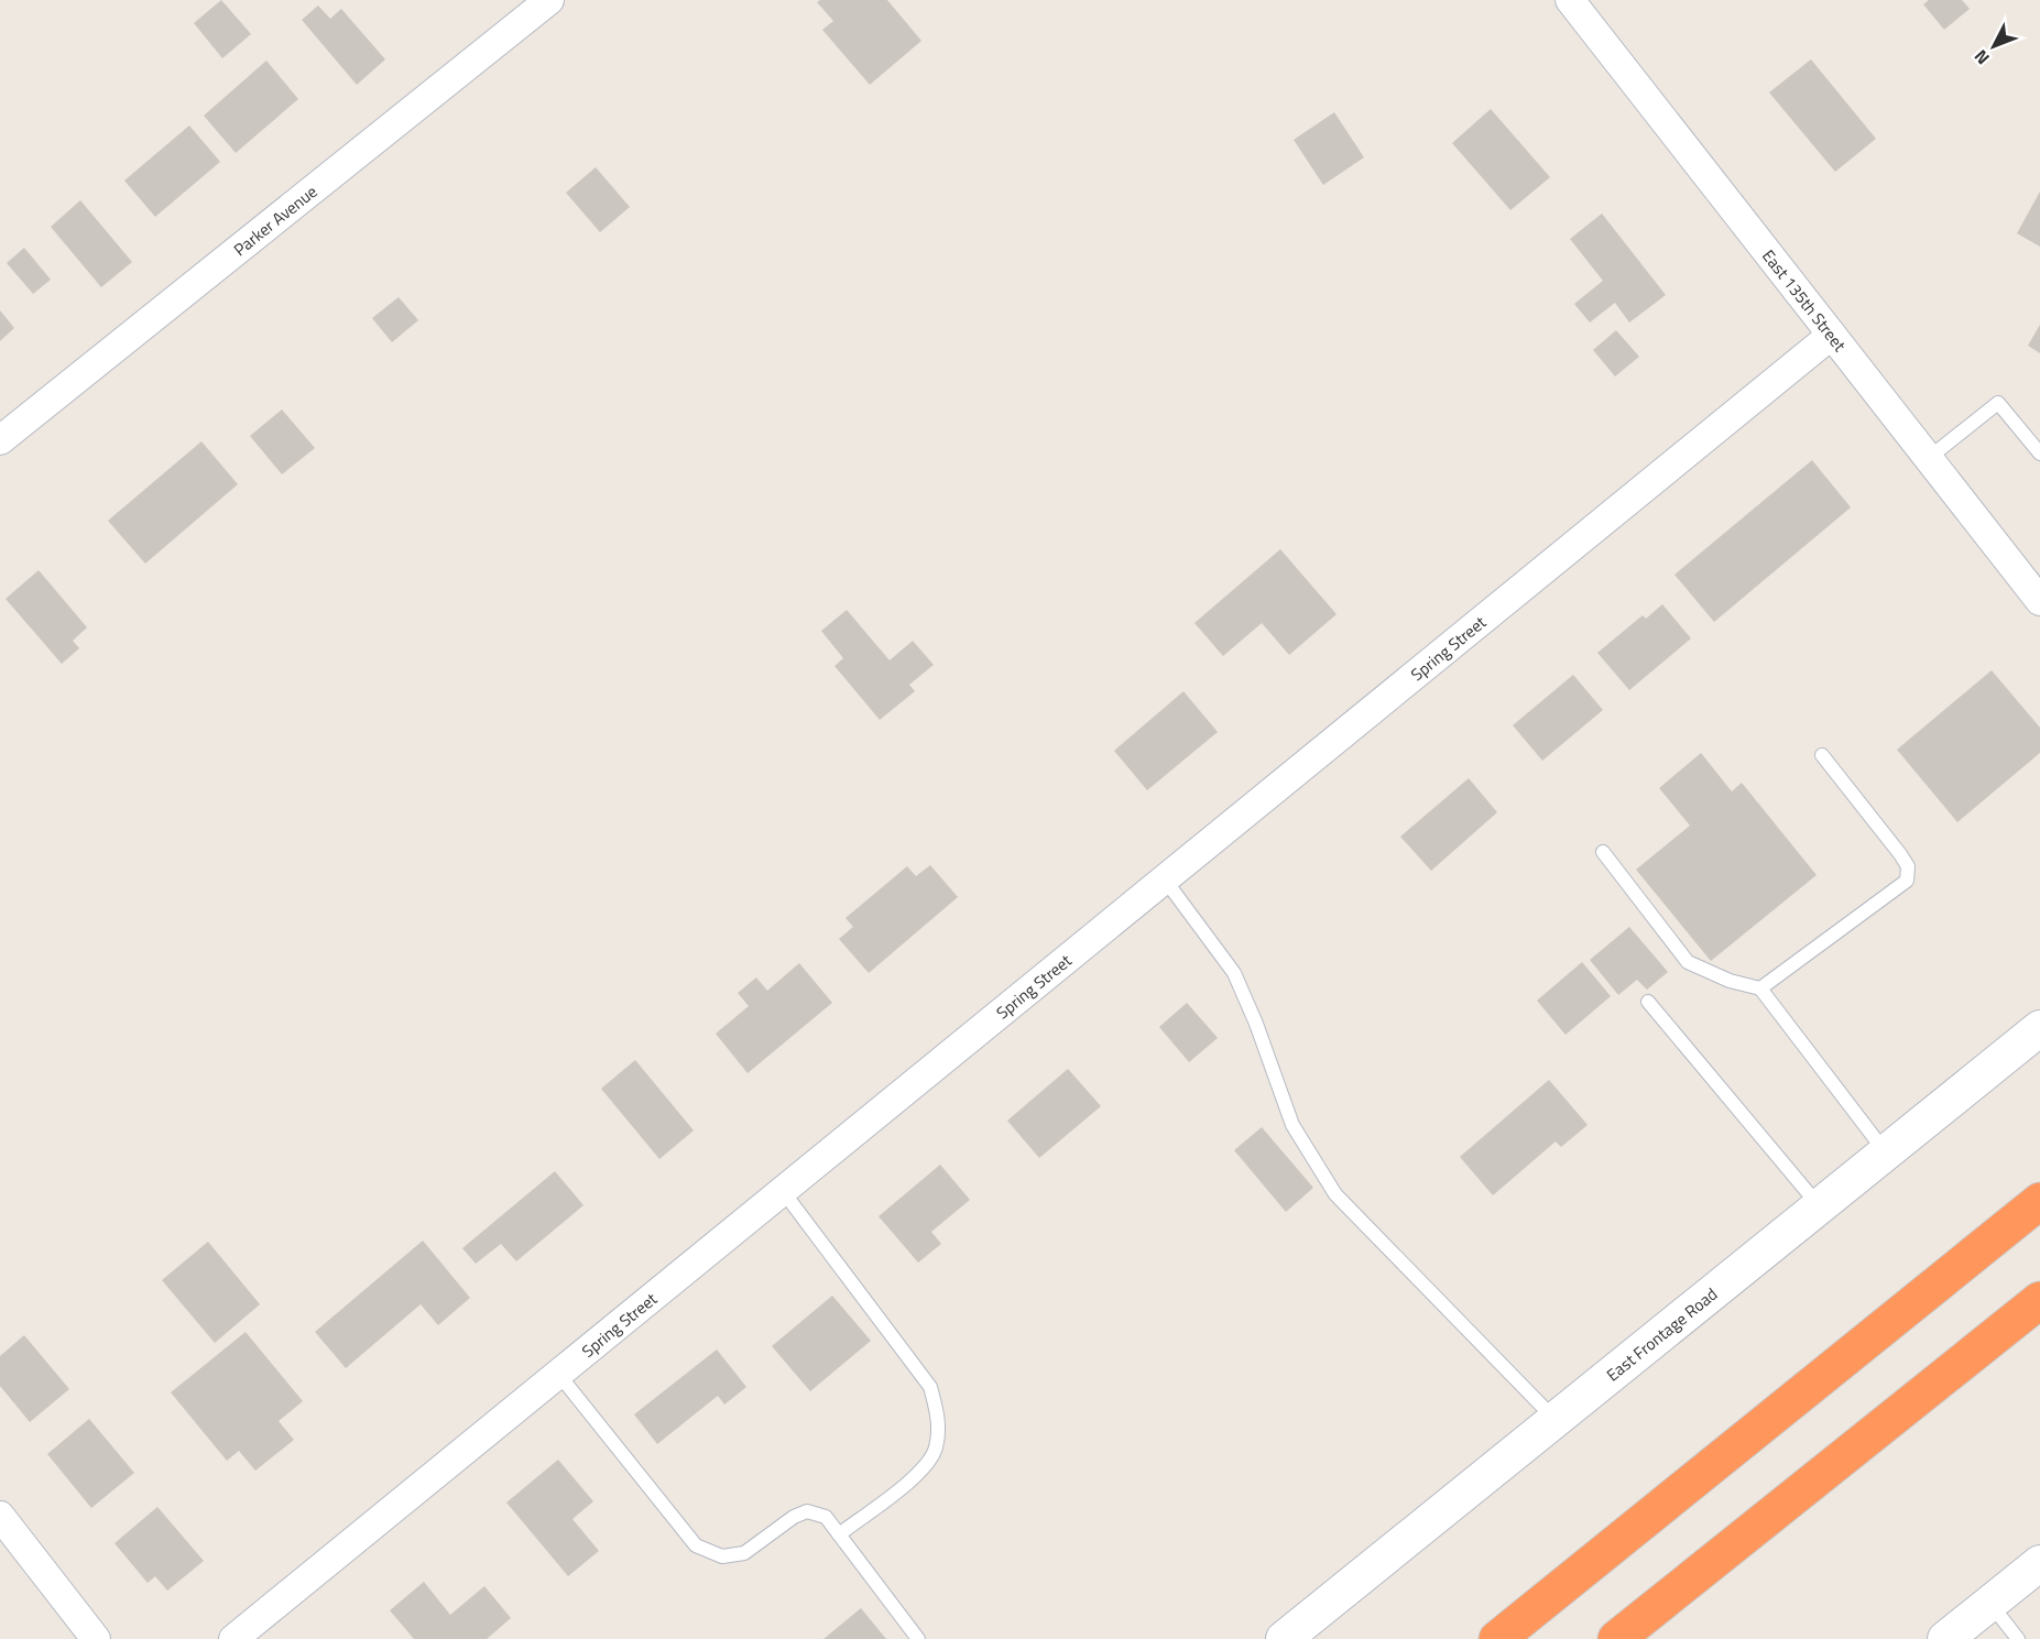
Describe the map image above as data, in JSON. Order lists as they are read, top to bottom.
{
  "streets": {
    "street": [
      "Parker Avenue",
      "East 135th Street",
      "Spring Street",
      "East Frontage Road"
    ]
  },
  "crossings": [
    ["East 135th Street", "Spring Street"]
  ],
  "north": "bottom left"
}
